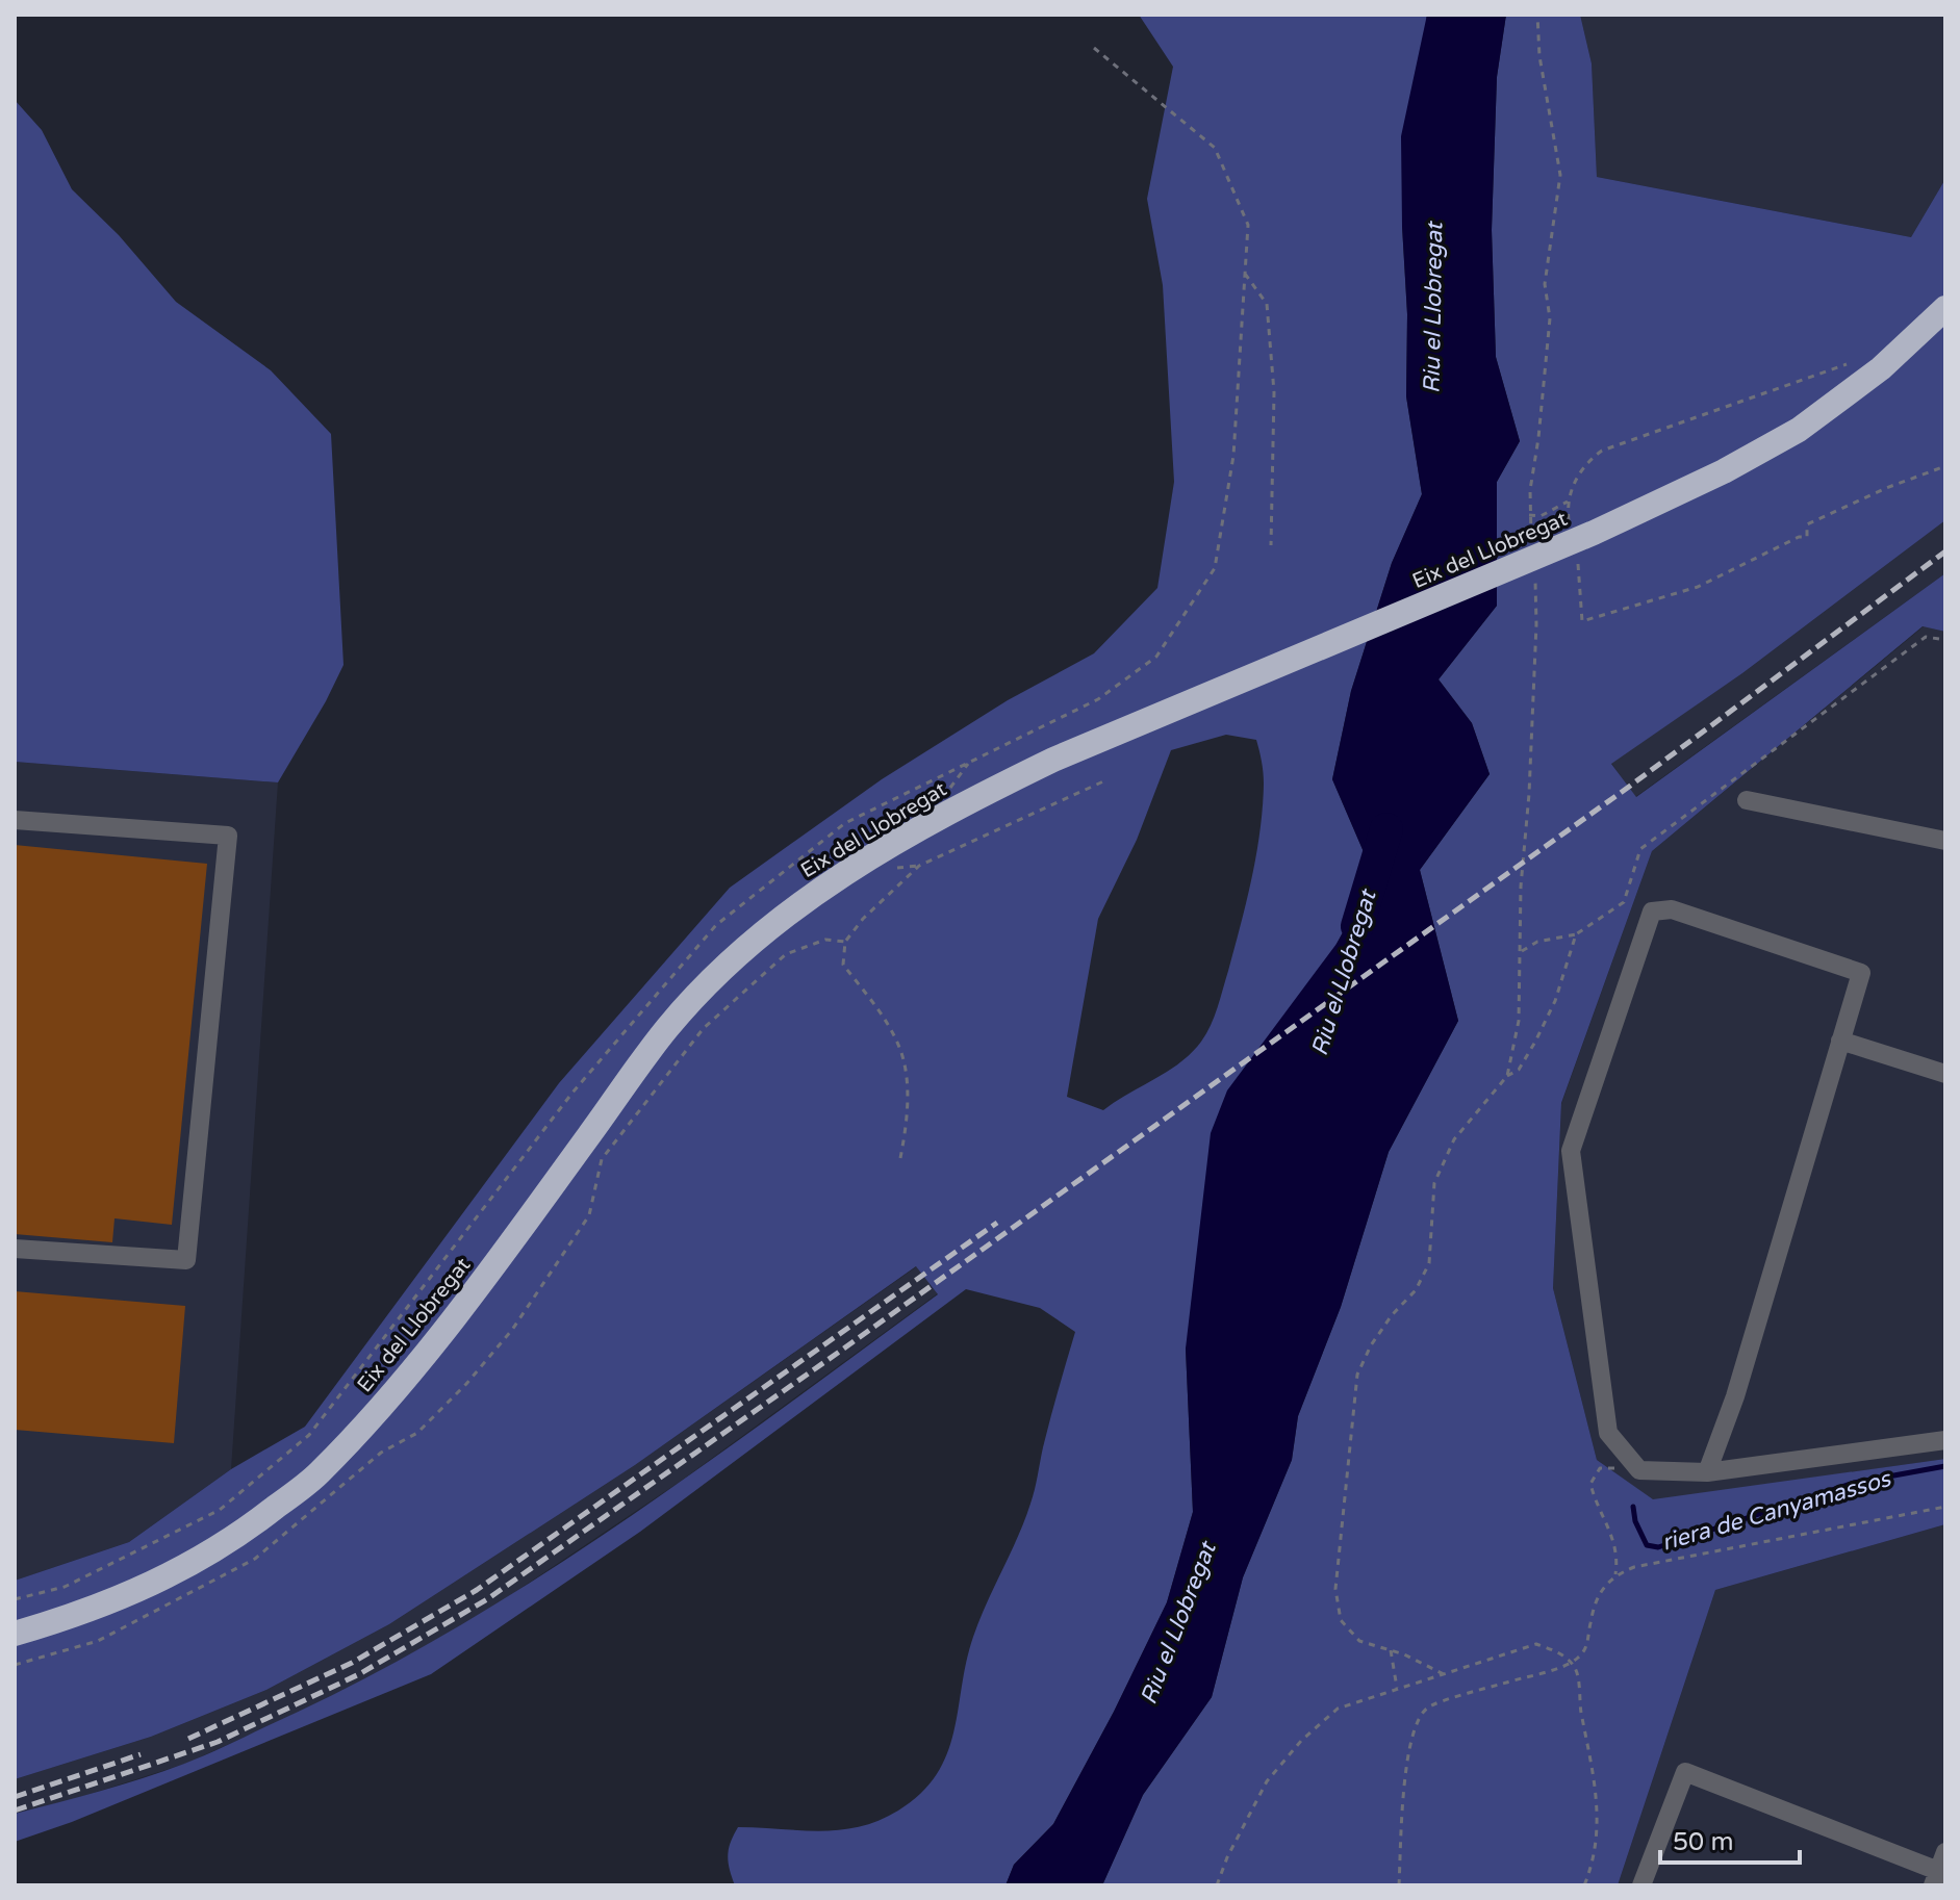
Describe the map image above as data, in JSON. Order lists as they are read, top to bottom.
{
  "streets": {
    "highway": ["Eix del Llobregat"]
  },
  "water": ["Riu el Llobregat", "riera de Canyamassos"],
  "scale_bar": "50 m"
}
